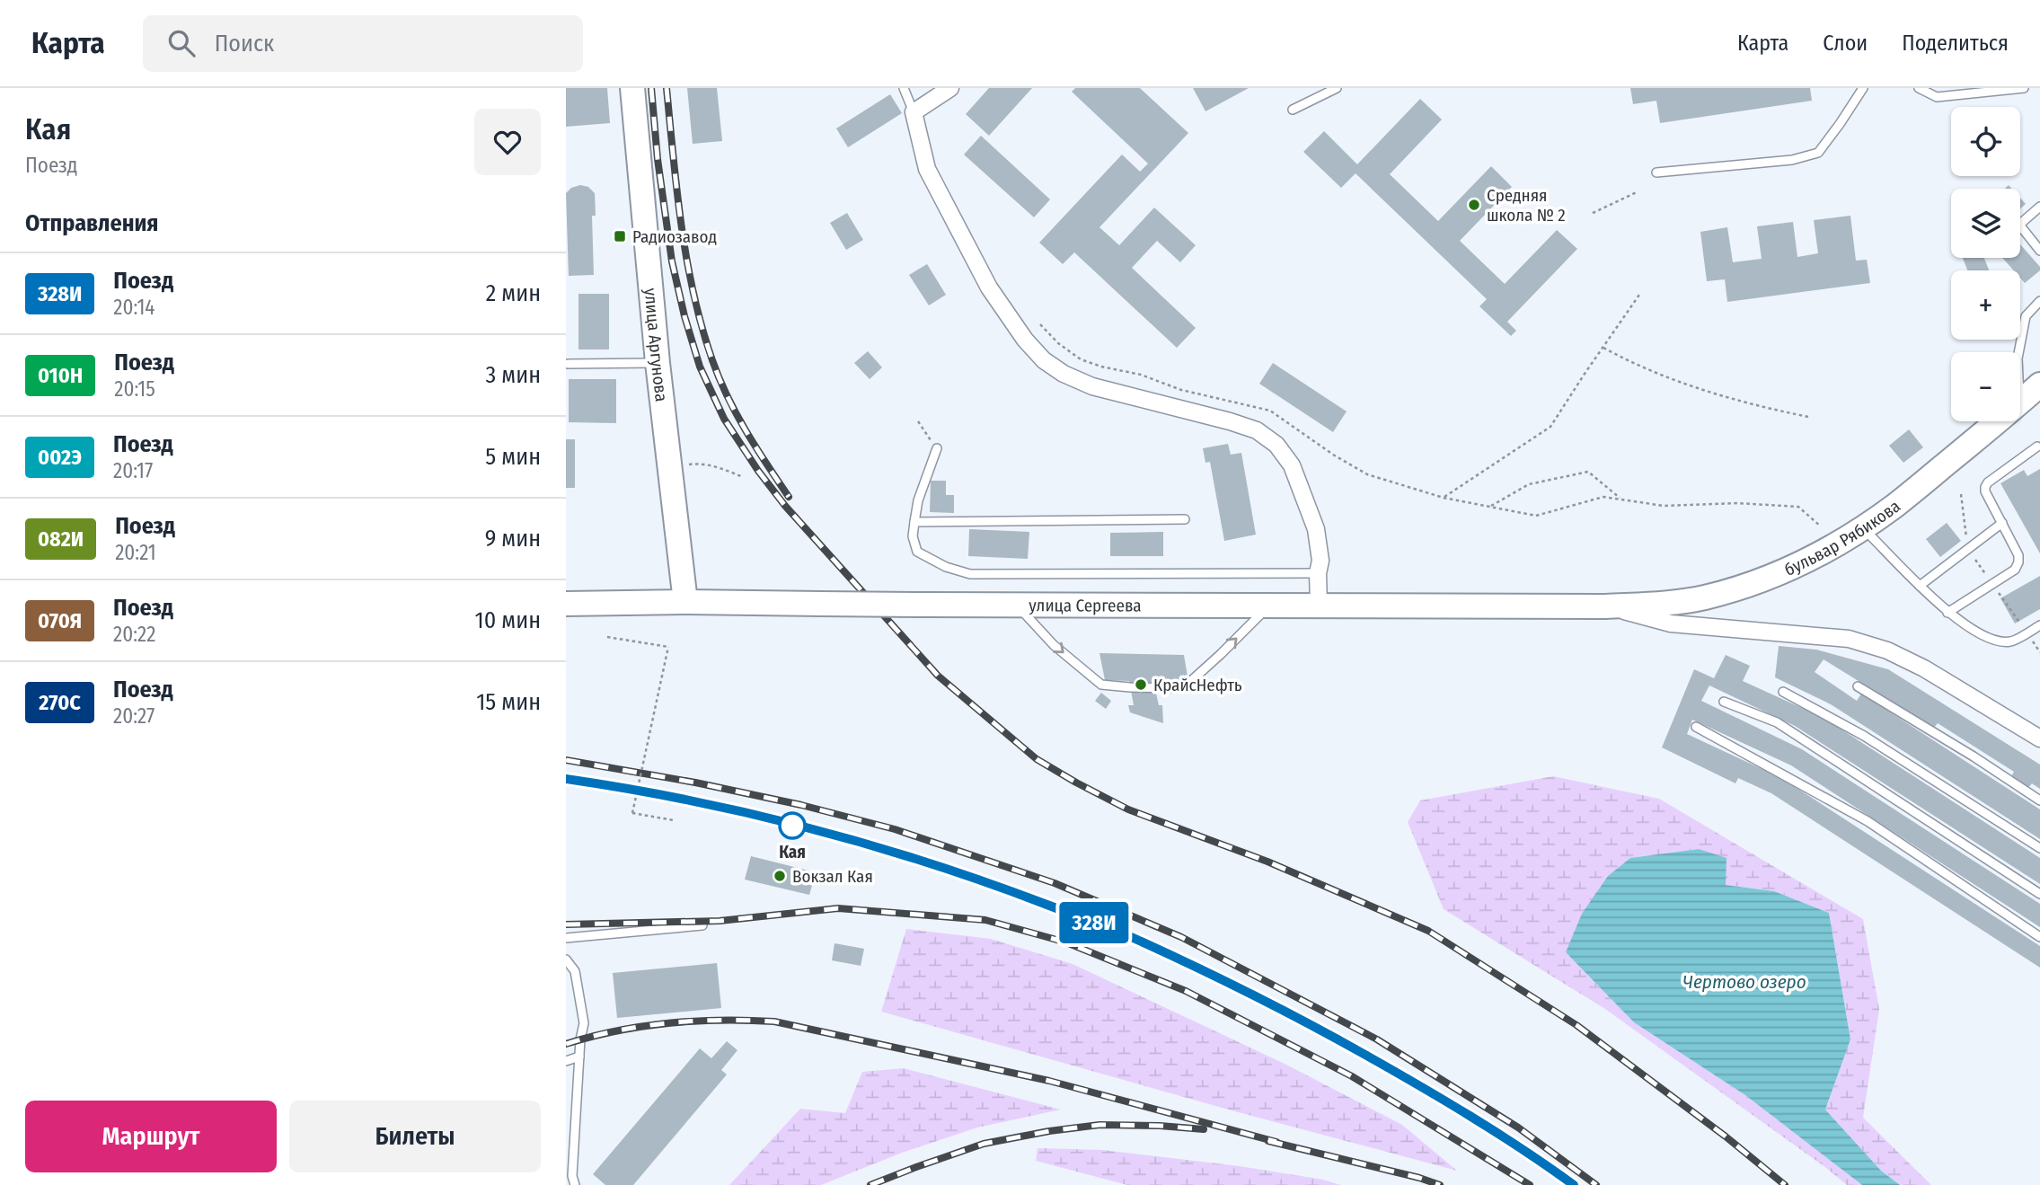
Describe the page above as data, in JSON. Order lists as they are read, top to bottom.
{
  "streets": {
    "main road": ["улица Аргунова", "бульвар Рябикова", "улица Сергеева"]
  },
  "crossings": [
    ["улица Аргунова", "улица Сергеева"],
    ["бульвар Рябикова", "улица Сергеева"]
  ],
  "water": ["Чертово озеро"],
  "places": {
    "other": [
      "Средняя школа № 2",
      "КрайсНефть",
      "Кая",
      "Вокзал Кая"
    ],
    "transit": ["Радиозавод"]
  },
  "page": {
    "header": "Карта",
    "search": "Поиск",
    "nav": ["Карта", "Слои", "Поделиться"],
    "heading": [
      ["Кая", "Поезд"],
      "Отправления"
    ],
    "on_map": "328И",
    "map_buttons": ["+", "−"],
    "list": [
      {
        "mark": "328И",
        "name": "Поезд",
        "note": "20:14",
        "value": "2 мин"
      },
      {
        "mark": "010Н",
        "name": "Поезд",
        "note": "20:15",
        "value": "3 мин"
      },
      {
        "mark": "002Э",
        "name": "Поезд",
        "note": "20:17",
        "value": "5 мин"
      },
      {
        "mark": "082И",
        "name": "Поезд",
        "note": "20:21",
        "value": "9 мин"
      },
      {
        "mark": "070Я",
        "name": "Поезд",
        "note": "20:22",
        "value": "10 мин"
      },
      {
        "mark": "270С",
        "name": "Поезд",
        "note": "20:27",
        "value": "15 мин"
      }
    ],
    "buttons": ["Маршрут", "Билеты"]
  }
}
